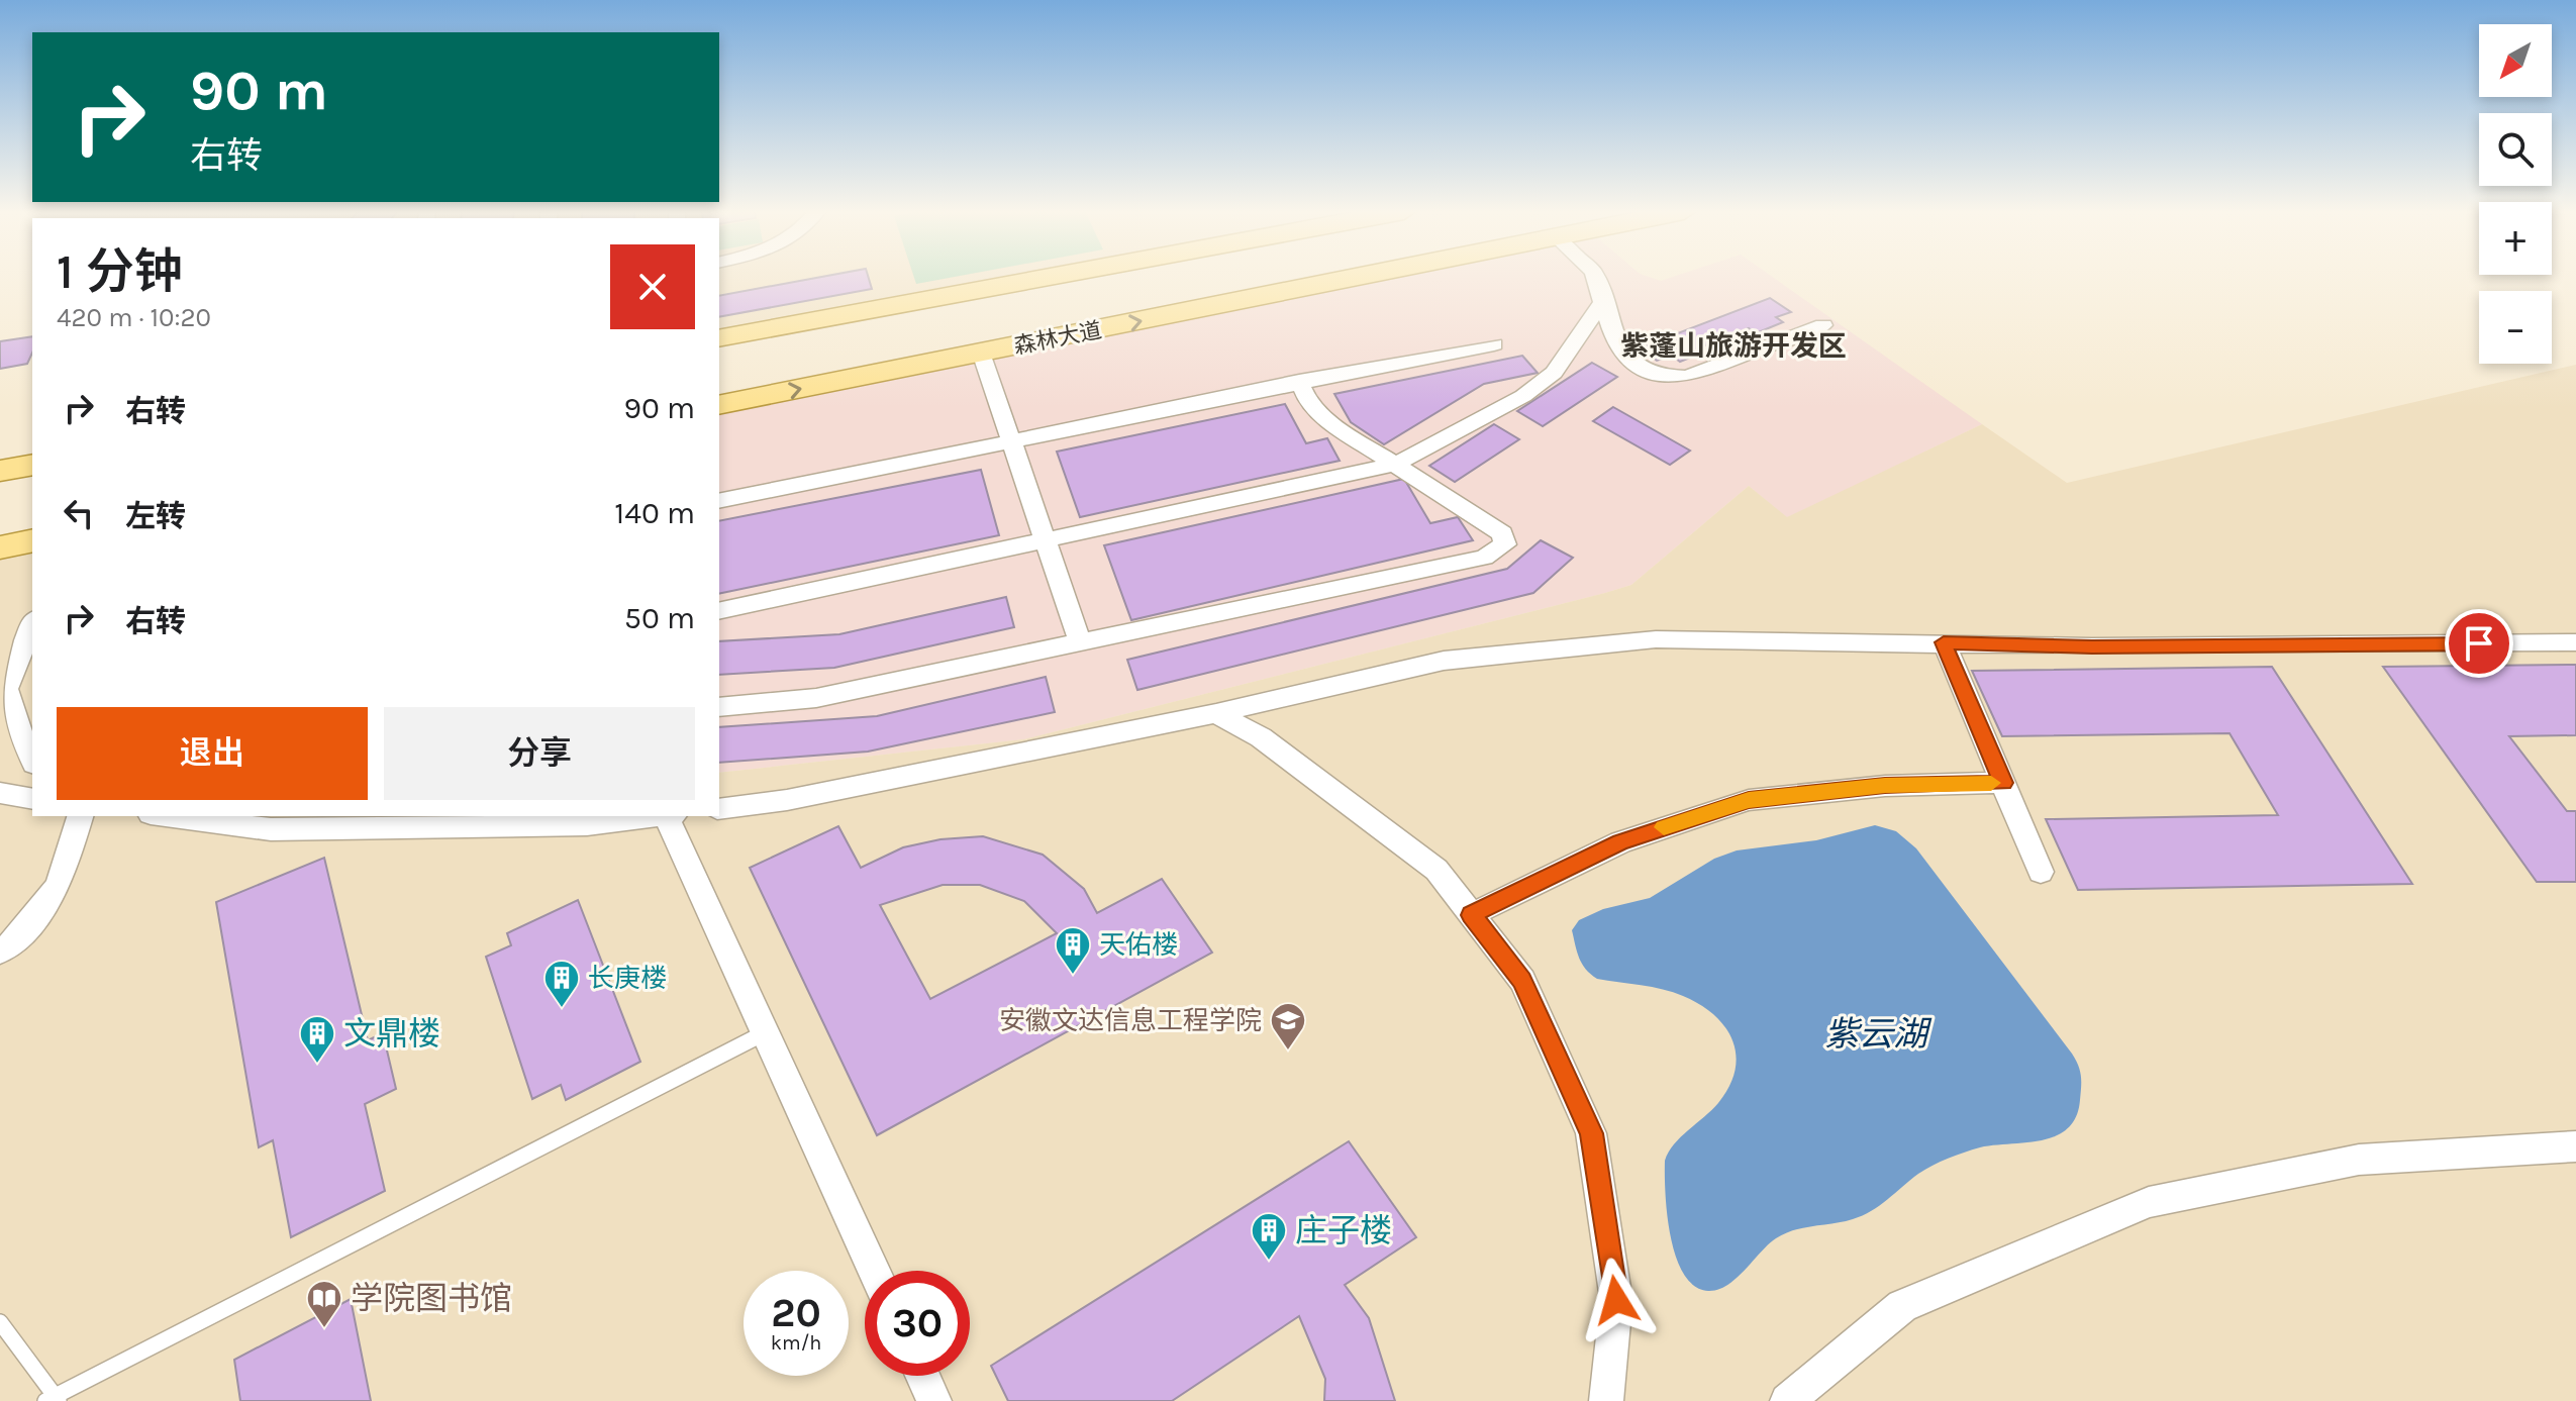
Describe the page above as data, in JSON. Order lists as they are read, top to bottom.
{
  "streets": {
    "main road": ["森林大道"]
  },
  "districts": ["紫蓬山旅游开发区"],
  "water": ["紫云湖"],
  "places": {
    "building": [
      "天佑楼",
      "长庚楼",
      "文鼎楼",
      "庄子楼"
    ],
    "school or university": ["安徽文达信息工程学院"],
    "library": ["学院图书馆"]
  },
  "north": "bottom left",
  "page": {
    "map_buttons": ["+", "−"],
    "turn": ["90 m", "右转"],
    "heading": ["1 分钟", "420 m · 10:20"],
    "list": [
      {
        "name": "右转",
        "value": "90 m"
      },
      {
        "name": "左转",
        "value": "140 m"
      },
      {
        "name": "右转",
        "value": "50 m"
      }
    ],
    "buttons": ["退出", "分享"],
    "speed": "20 km/h",
    "limit": "30"
  }
}
